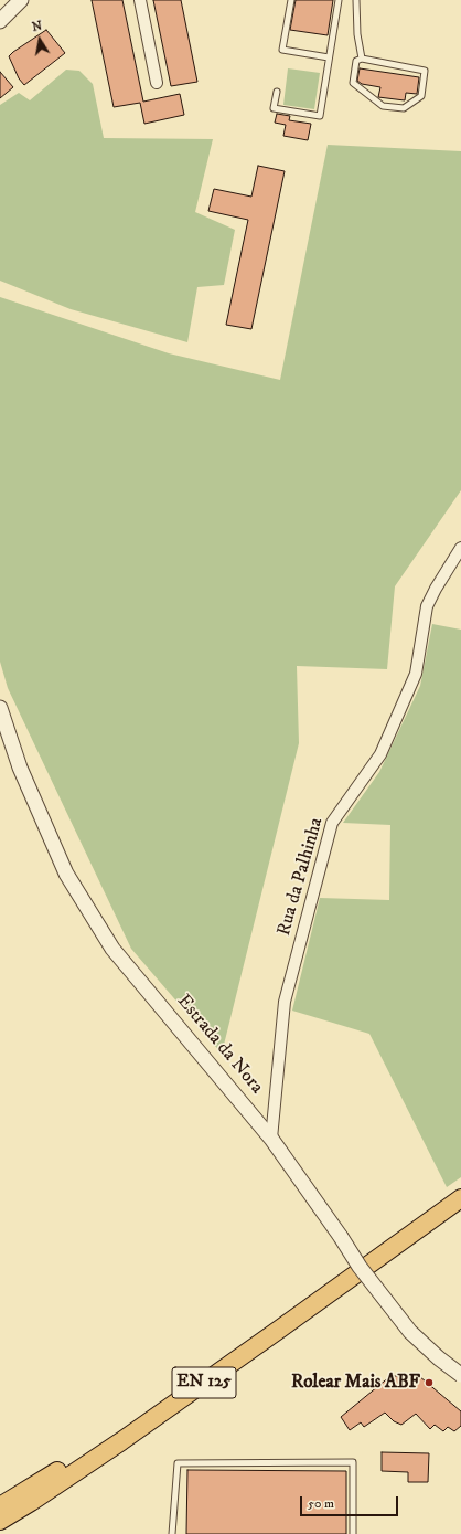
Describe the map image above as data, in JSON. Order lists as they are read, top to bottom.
{
  "streets": {
    "main road": ["EN 125"],
    "street": ["Rua da Palhinha", "Estrada da Nora"]
  },
  "crossings": [
    ["Rua da Palhinha", "Estrada da Nora"]
  ],
  "places": ["Rolear Mais ABF"],
  "scale_bar": "50 m",
  "north": "top"
}
